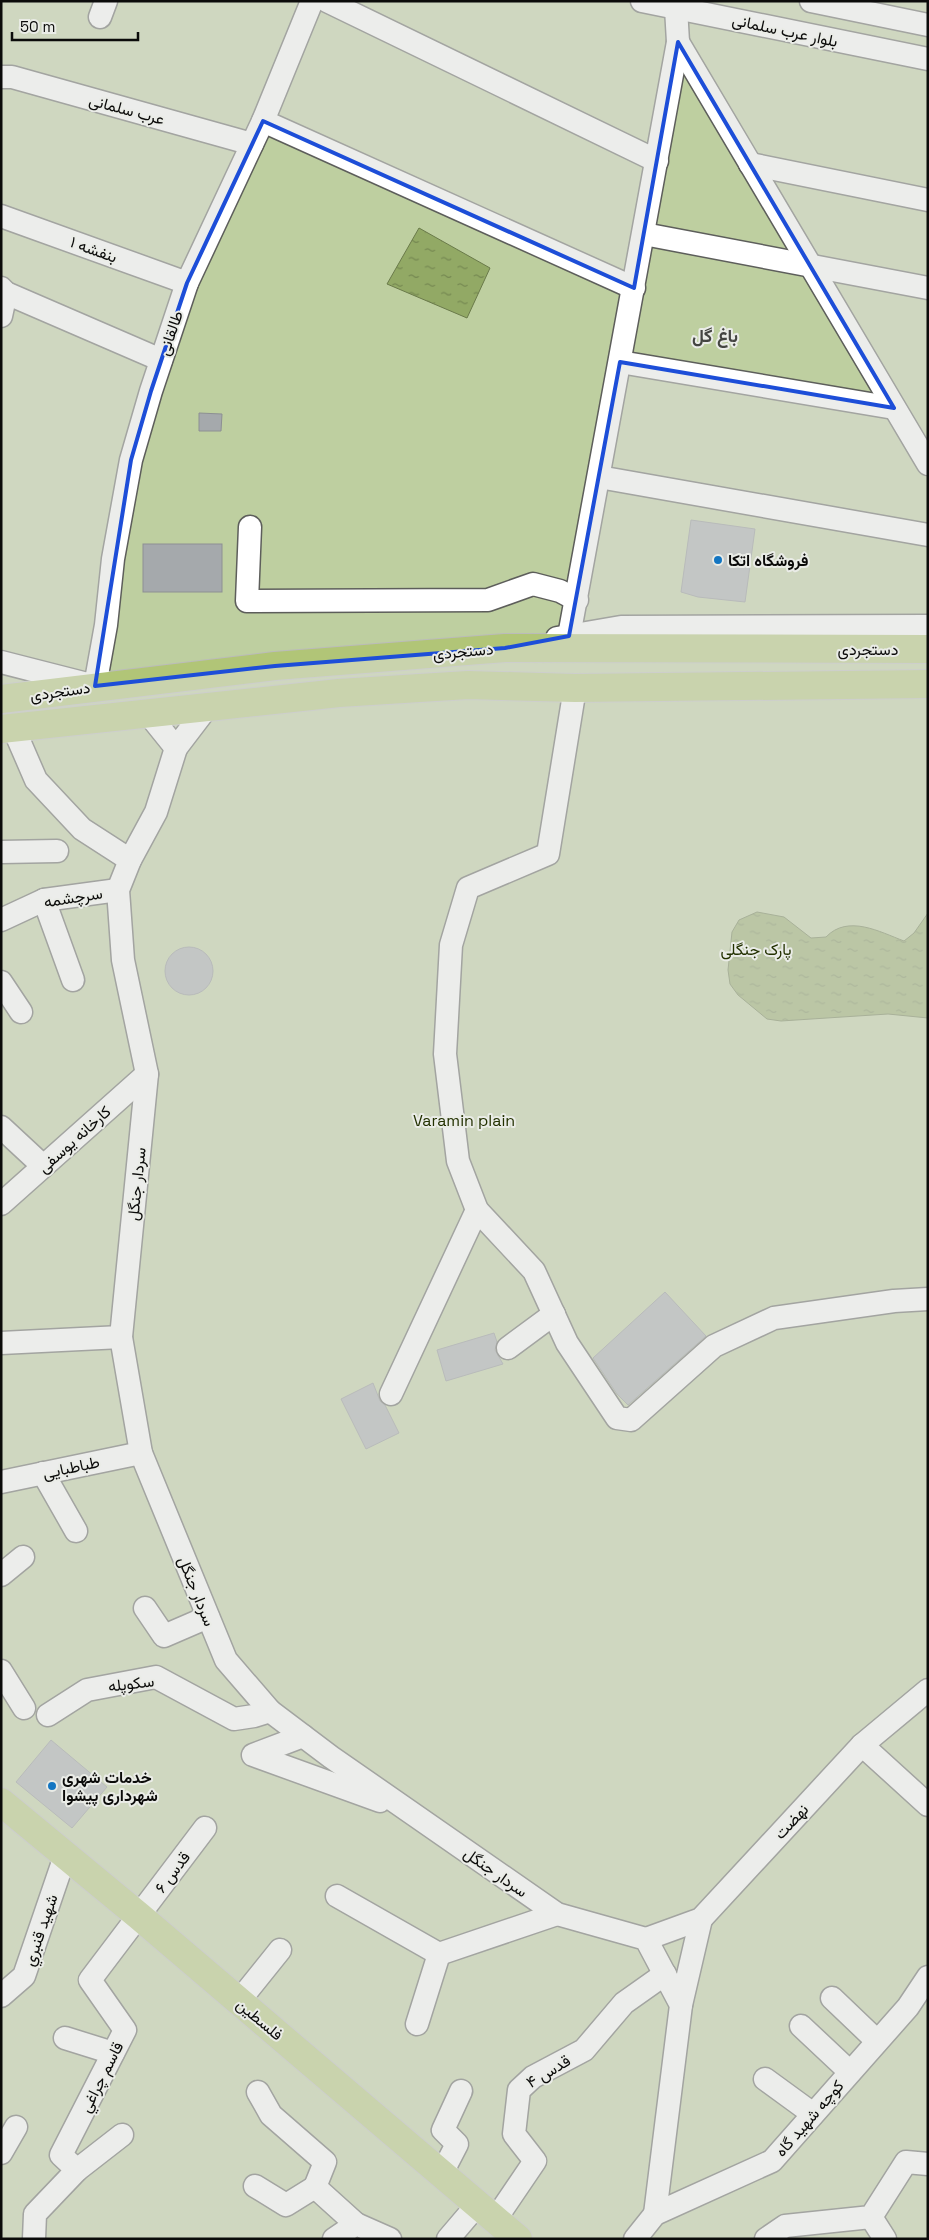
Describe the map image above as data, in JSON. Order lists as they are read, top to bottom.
{
  "streets": {
    "main road": ["دستجردی", "فلسطین"],
    "street": [
      "بلوار عرب سلمانی",
      "عرب سلمانی",
      "بنفشه ۱",
      "طالقانی",
      "سرچشمه",
      "کارخانه یوسفی",
      "سردار جنگل",
      "طباطبایی",
      "سکوپله",
      "نهضت",
      "قدس ۶",
      "شهيد قنبري",
      "قدس ۴",
      "قاسم چراغي",
      "کوچه شهید گاه"
    ]
  },
  "crossings": [
    ["عرب سلمانی", "طالقانی"],
    ["بنفشه ۱", "طالقانی"],
    ["طالقانی", "دستجردی"],
    ["دستجردی", "سردار جنگل"],
    ["سرچشمه", "سردار جنگل"],
    ["کارخانه یوسفی", "سردار جنگل"],
    ["سردار جنگل", "طباطبایی"],
    ["سردار جنگل", "سکوپله"],
    ["سردار جنگل", "نهضت"],
    ["قدس ۶", "فلسطین"],
    ["قدس ۶", "قاسم چراغي"],
    ["شهيد قنبري", "فلسطین"],
    ["فلسطین", "قدس ۴"],
    ["فلسطین", "قاسم چراغي"]
  ],
  "districts": ["باغ گل"],
  "parks": ["پارک جنگلی", "Varamin plain"],
  "places": ["فروشگاه اتکا", "خدمات شهری شهرداری پیشوا"],
  "scale_bar": "50 m"
}
